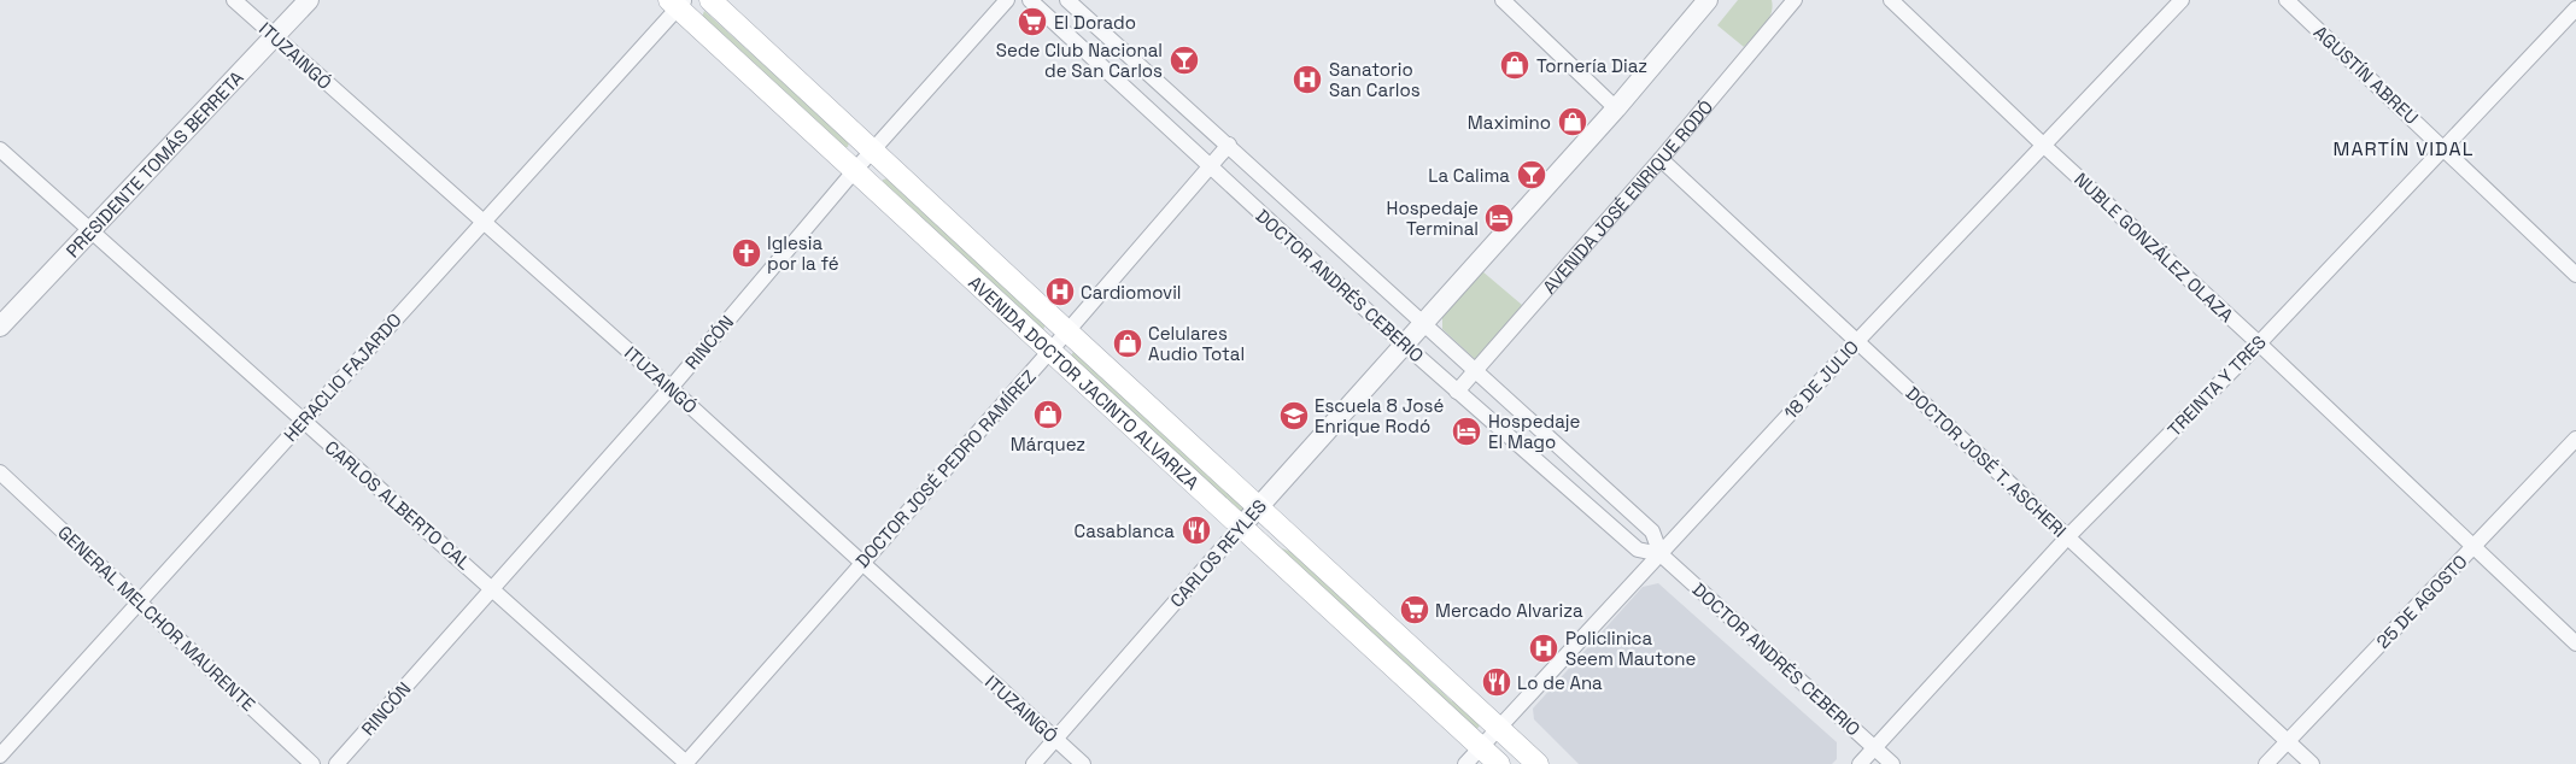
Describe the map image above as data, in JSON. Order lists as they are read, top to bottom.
{
  "streets": {
    "main road": ["AVENIDA DOCTOR JACINTO ALVARIZA"],
    "street": [
      "ITUZAINGÓ",
      "AGUSTÍN ABREU",
      "PRESIDENTE TOMÁS BERRETA",
      "AVENIDA JOSÉ ENRIQUE RODÓ",
      "NUBLE GONZÁLEZ OLAZA",
      "DOCTOR ANDRÉS CEBERIO",
      "RINCÓN",
      "HERACLIO FAJARDO",
      "18 DE JULIO",
      "TREINTA Y TRES",
      "DOCTOR JOSÉ T. ASCHERI",
      "DOCTOR JOSÉ PEDRO RAMÍREZ",
      "CARLOS ALBERTO CAL",
      "CARLOS REYLES",
      "25 DE AGOSTO",
      "GENERAL MELCHOR MAURENTE"
    ]
  },
  "crossings": [
    ["ITUZAINGÓ", "PRESIDENTE TOMÁS BERRETA"],
    ["ITUZAINGÓ", "RINCÓN"],
    ["ITUZAINGÓ", "HERACLIO FAJARDO"],
    ["ITUZAINGÓ", "DOCTOR JOSÉ PEDRO RAMÍREZ"],
    ["ITUZAINGÓ", "CARLOS REYLES"],
    ["AGUSTÍN ABREU", "TREINTA Y TRES"],
    ["PRESIDENTE TOMÁS BERRETA", "CARLOS ALBERTO CAL"],
    ["AVENIDA JOSÉ ENRIQUE RODÓ", "DOCTOR ANDRÉS CEBERIO"],
    ["AVENIDA JOSÉ ENRIQUE RODÓ", "DOCTOR JOSÉ T. ASCHERI"],
    ["NUBLE GONZÁLEZ OLAZA", "18 DE JULIO"],
    ["NUBLE GONZÁLEZ OLAZA", "TREINTA Y TRES"],
    ["NUBLE GONZÁLEZ OLAZA", "25 DE AGOSTO"],
    ["DOCTOR ANDRÉS CEBERIO", "18 DE JULIO"],
    ["DOCTOR ANDRÉS CEBERIO", "TREINTA Y TRES"],
    ["DOCTOR ANDRÉS CEBERIO", "DOCTOR JOSÉ PEDRO RAMÍREZ"],
    ["DOCTOR ANDRÉS CEBERIO", "CARLOS REYLES"],
    ["RINCÓN", "AVENIDA DOCTOR JACINTO ALVARIZA"],
    ["RINCÓN", "CARLOS ALBERTO CAL"],
    ["HERACLIO FAJARDO", "AVENIDA DOCTOR JACINTO ALVARIZA"],
    ["HERACLIO FAJARDO", "CARLOS ALBERTO CAL"],
    ["HERACLIO FAJARDO", "GENERAL MELCHOR MAURENTE"],
    ["18 DE JULIO", "AVENIDA DOCTOR JACINTO ALVARIZA"],
    ["18 DE JULIO", "DOCTOR JOSÉ T. ASCHERI"],
    ["AVENIDA DOCTOR JACINTO ALVARIZA", "DOCTOR JOSÉ PEDRO RAMÍREZ"],
    ["AVENIDA DOCTOR JACINTO ALVARIZA", "CARLOS REYLES"],
    ["TREINTA Y TRES", "DOCTOR JOSÉ T. ASCHERI"],
    ["DOCTOR JOSÉ T. ASCHERI", "25 DE AGOSTO"],
    ["DOCTOR JOSÉ PEDRO RAMÍREZ", "CARLOS ALBERTO CAL"]
  ],
  "districts": ["MARTÍN VIDAL"],
  "places": {
    "supermarket": ["El Dorado", "Mercado Alvariza"],
    "bar": ["Sede Club Nacional de San Carlos", "La Calima"],
    "shop": [
      "Tornería Diaz",
      "Maximino",
      "Celulares Audio Total",
      "Márquez"
    ],
    "hospital": ["Sanatorio San Carlos", "Cardiomovil", "Policlinica Seem Mautone"],
    "hotel": ["Hospedaje Terminal", "Hospedaje El Mago"],
    "church": ["Iglesia por la fé"],
    "school or university": ["Escuela 8 José Enrique Rodó"],
    "restaurant": ["Casablanca", "Lo de Ana"]
  }
}
